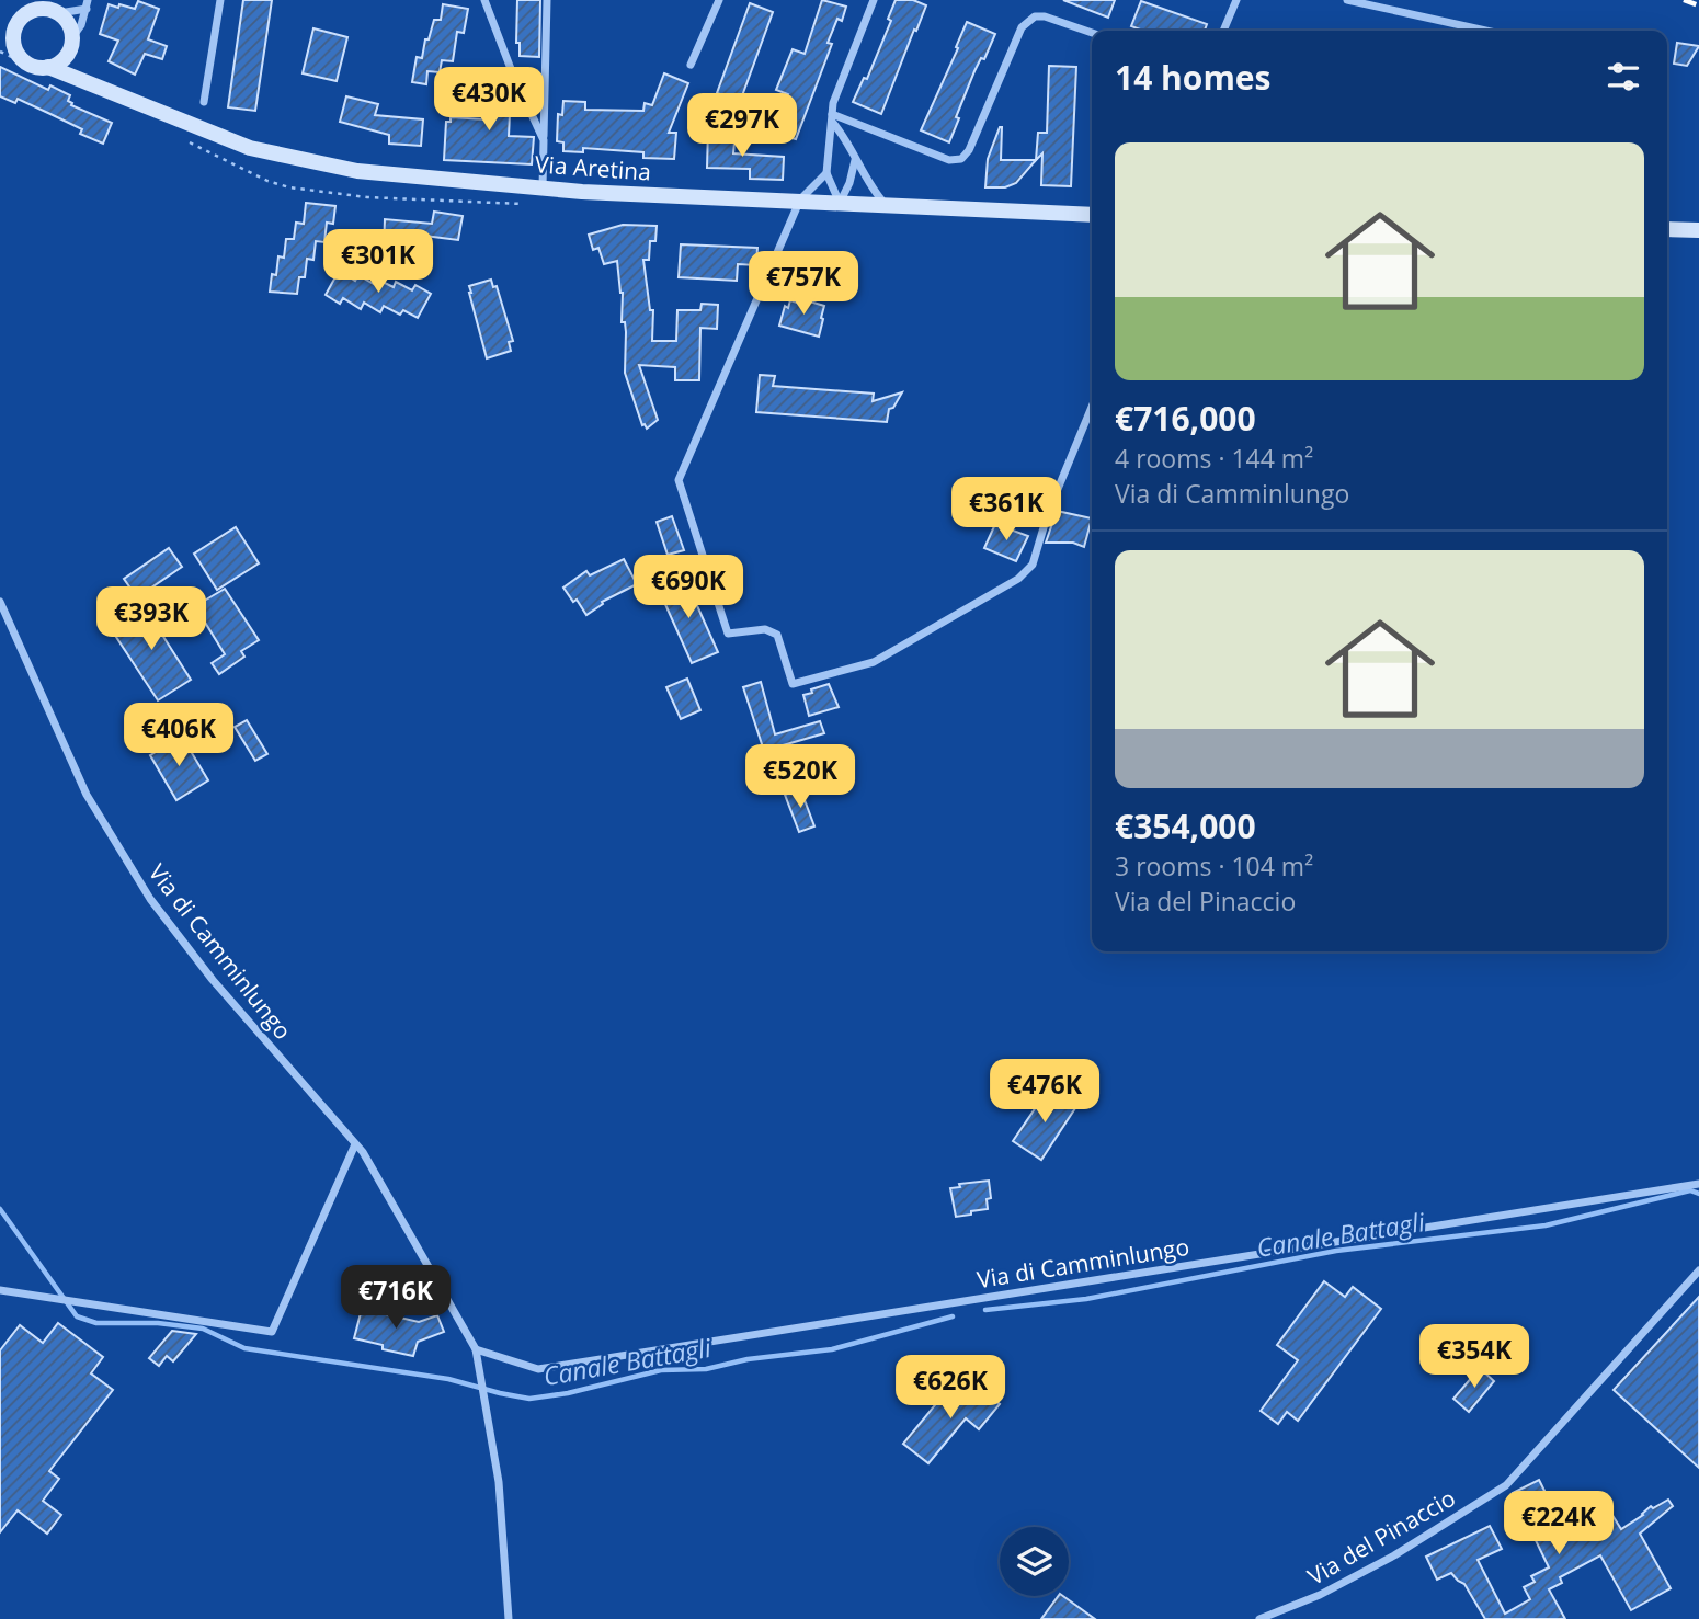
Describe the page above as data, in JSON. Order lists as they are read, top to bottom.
{
  "streets": {
    "street": ["Via Aretina", "Via di Camminlungo", "Via del Pinaccio"]
  },
  "water": ["Canale Battagli"],
  "page": {
    "heading": "14 homes",
    "price": [
      "€430K",
      "€297K",
      "€301K",
      "€757K",
      "€361K",
      "€690K",
      "€393K",
      "€406K",
      "€520K",
      "€476K",
      "€716K",
      "€354K",
      "€626K",
      "€224K"
    ],
    "list": [
      {
        "name": "€716,000",
        "note": "4 rooms · 144 m² · Via di Camminlungo"
      },
      {
        "name": "€354,000",
        "note": "3 rooms · 104 m² · Via del Pinaccio"
      }
    ]
  }
}
